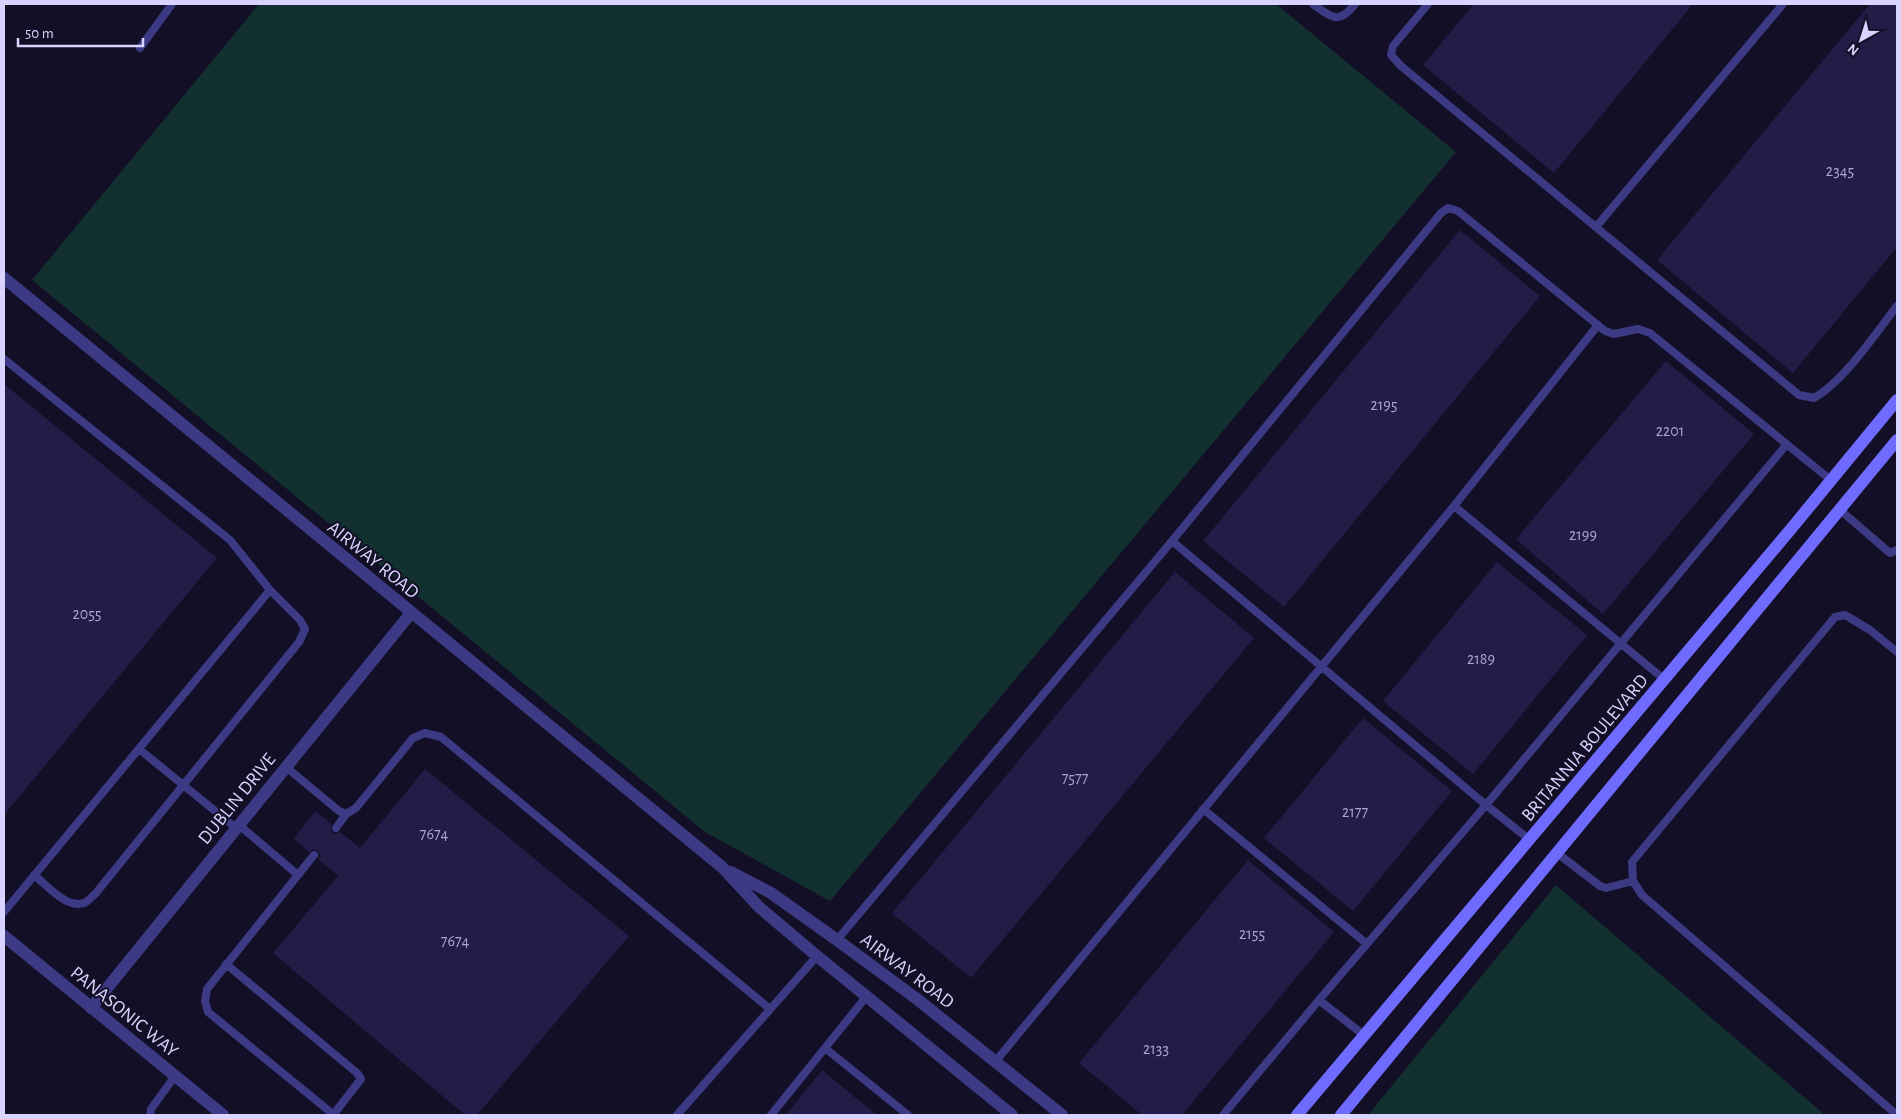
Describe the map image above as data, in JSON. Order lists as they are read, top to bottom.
{
  "streets": {
    "main road": ["BRITANNIA BOULEVARD"],
    "street": ["AIRWAY ROAD", "DUBLIN DRIVE", "PANASONIC WAY"]
  },
  "crossings": [
    ["AIRWAY ROAD", "DUBLIN DRIVE"],
    ["DUBLIN DRIVE", "PANASONIC WAY"]
  ],
  "house_numbers": [
    "2345",
    "2195",
    "2201",
    "2199",
    "2055",
    "2189",
    "7577",
    "2177",
    "7674",
    "2155",
    "7674",
    "2133"
  ],
  "scale_bar": "50 m",
  "north": "bottom left"
}
